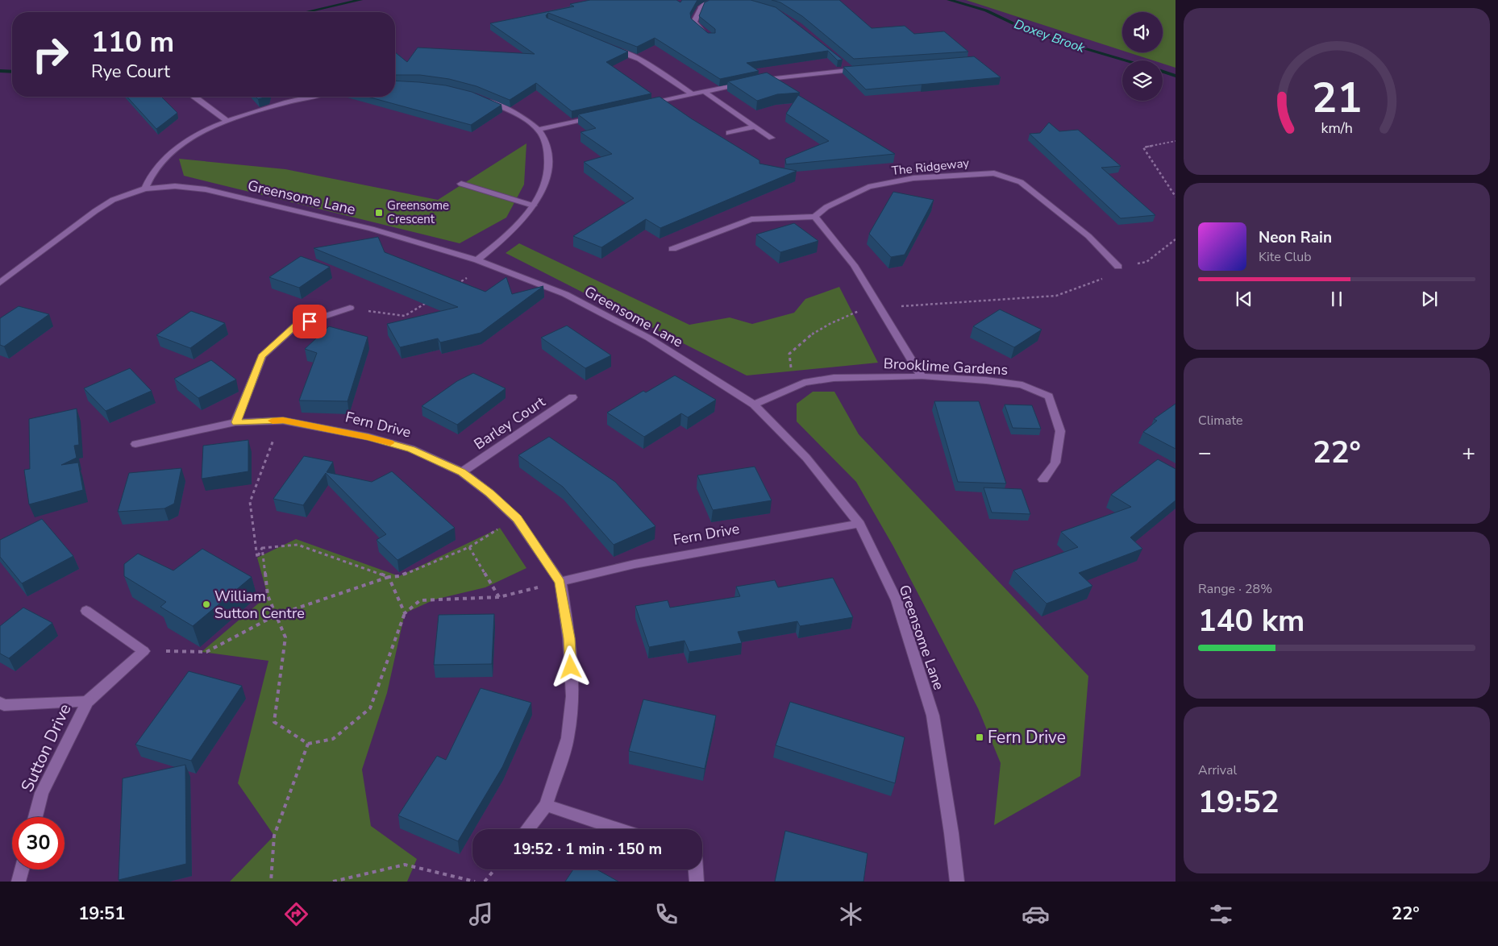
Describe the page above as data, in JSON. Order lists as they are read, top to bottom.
{
  "streets": {
    "street": [
      "The Ridgeway",
      "Greensome Lane",
      "Brooklime Gardens",
      "Barley Court",
      "Fern Drive",
      "Sutton Drive"
    ]
  },
  "crossings": [
    ["Greensome Lane", "Brooklime Gardens"],
    ["Greensome Lane", "Fern Drive"],
    ["Barley Court", "Fern Drive"]
  ],
  "water": ["Doxey Brook"],
  "places": {
    "transit": ["Greensome Crescent", "Fern Drive"],
    "other": ["William Sutton Centre"]
  },
  "page": {
    "turn": ["110 m", "Rye Court"],
    "song": ["Neon Rain", "Kite Club"],
    "tile": [
      "Climate",
      ["Range · 28%", "140 km"],
      ["Arrival", "19:52"]
    ],
    "heat": ["−", "22°", "+"],
    "limit": "30",
    "trip": "19:52 · 1 min · 150 m",
    "tabs": ["19:51", "22°"],
    "gauge": ["21", "km/h"]
  }
}
